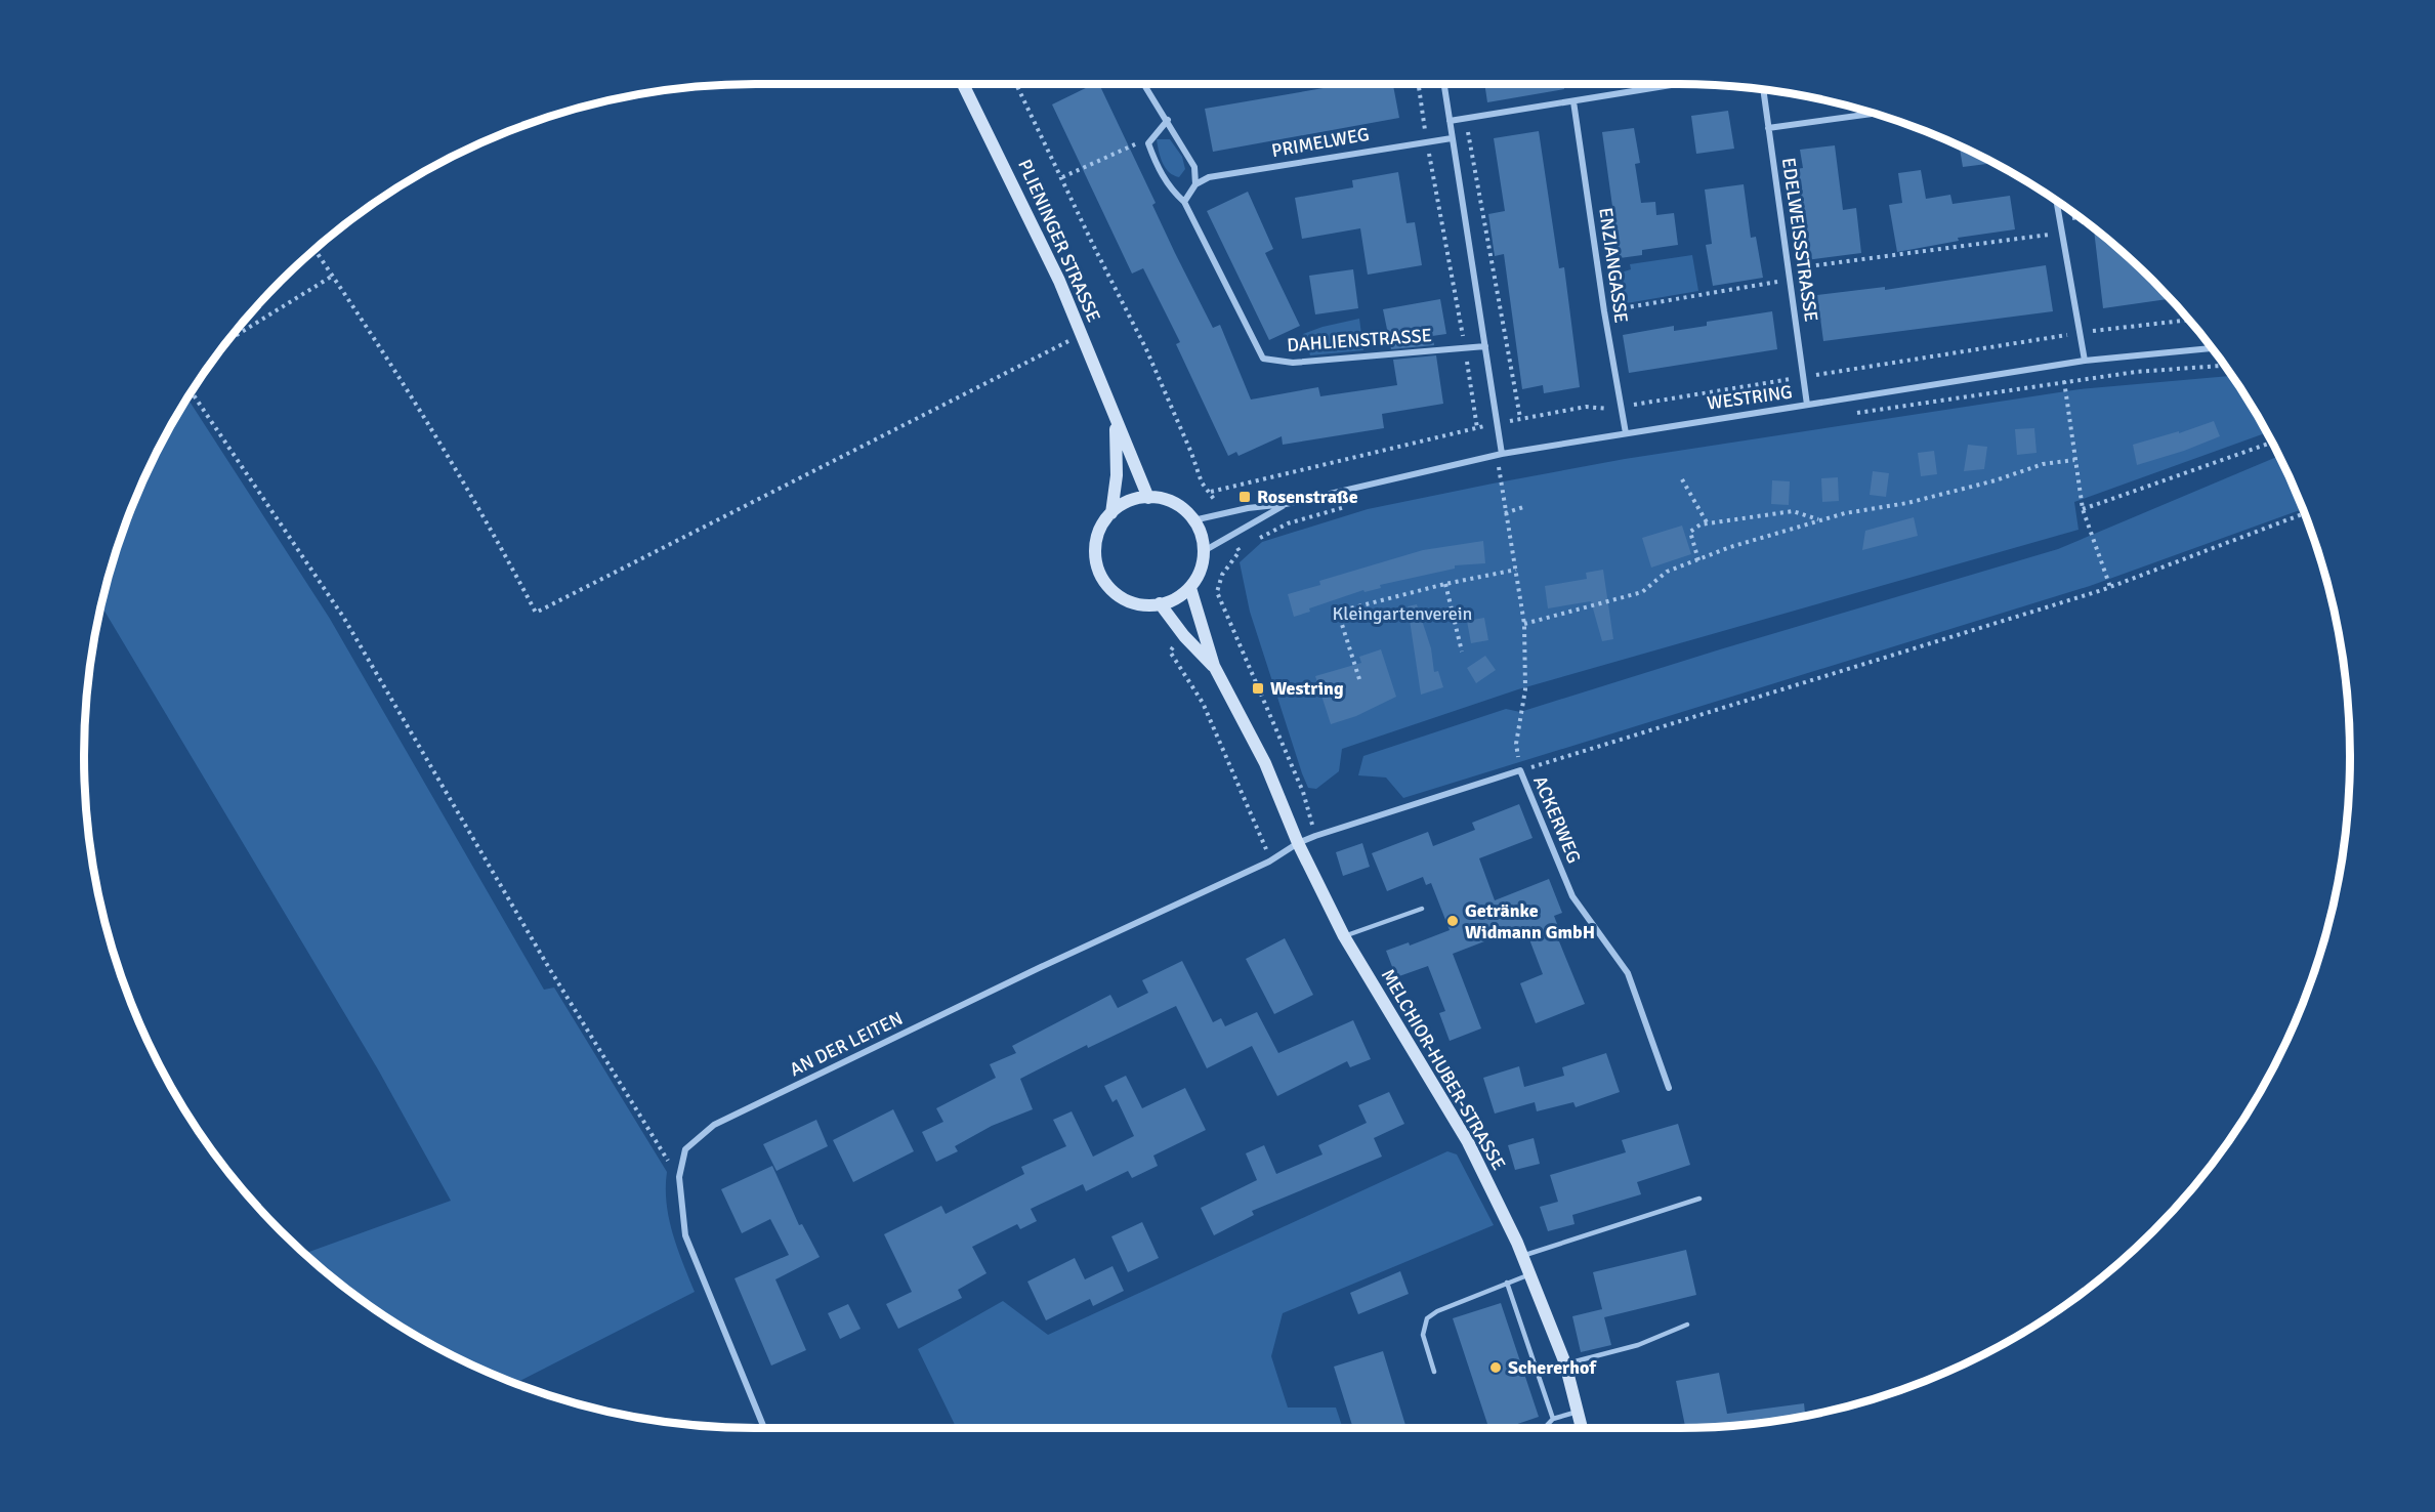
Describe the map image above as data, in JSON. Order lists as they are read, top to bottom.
{
  "streets": {
    "street": [
      "PRIMELWEG",
      "EDELWEISSSTRASSE",
      "PLIENINGER STRASSE",
      "ENZIANGASSE",
      "DAHLIENSTRASSE",
      "WESTRING",
      "ACKERWEG",
      "AN DER LEITEN",
      "MELCHIOR-HUBER-STRASSE"
    ]
  },
  "crossings": [
    ["EDELWEISSSTRASSE", "WESTRING"],
    ["PLIENINGER STRASSE", "WESTRING"],
    ["ENZIANGASSE", "WESTRING"],
    ["ACKERWEG", "AN DER LEITEN"],
    ["ACKERWEG", "MELCHIOR-HUBER-STRASSE"],
    ["AN DER LEITEN", "MELCHIOR-HUBER-STRASSE"]
  ],
  "parks": ["Kleingartenverein"],
  "places": {
    "transit": ["Rosenstraße", "Westring"],
    "other": ["Getränke Widmann GmbH", "Schererhof"]
  }
}
